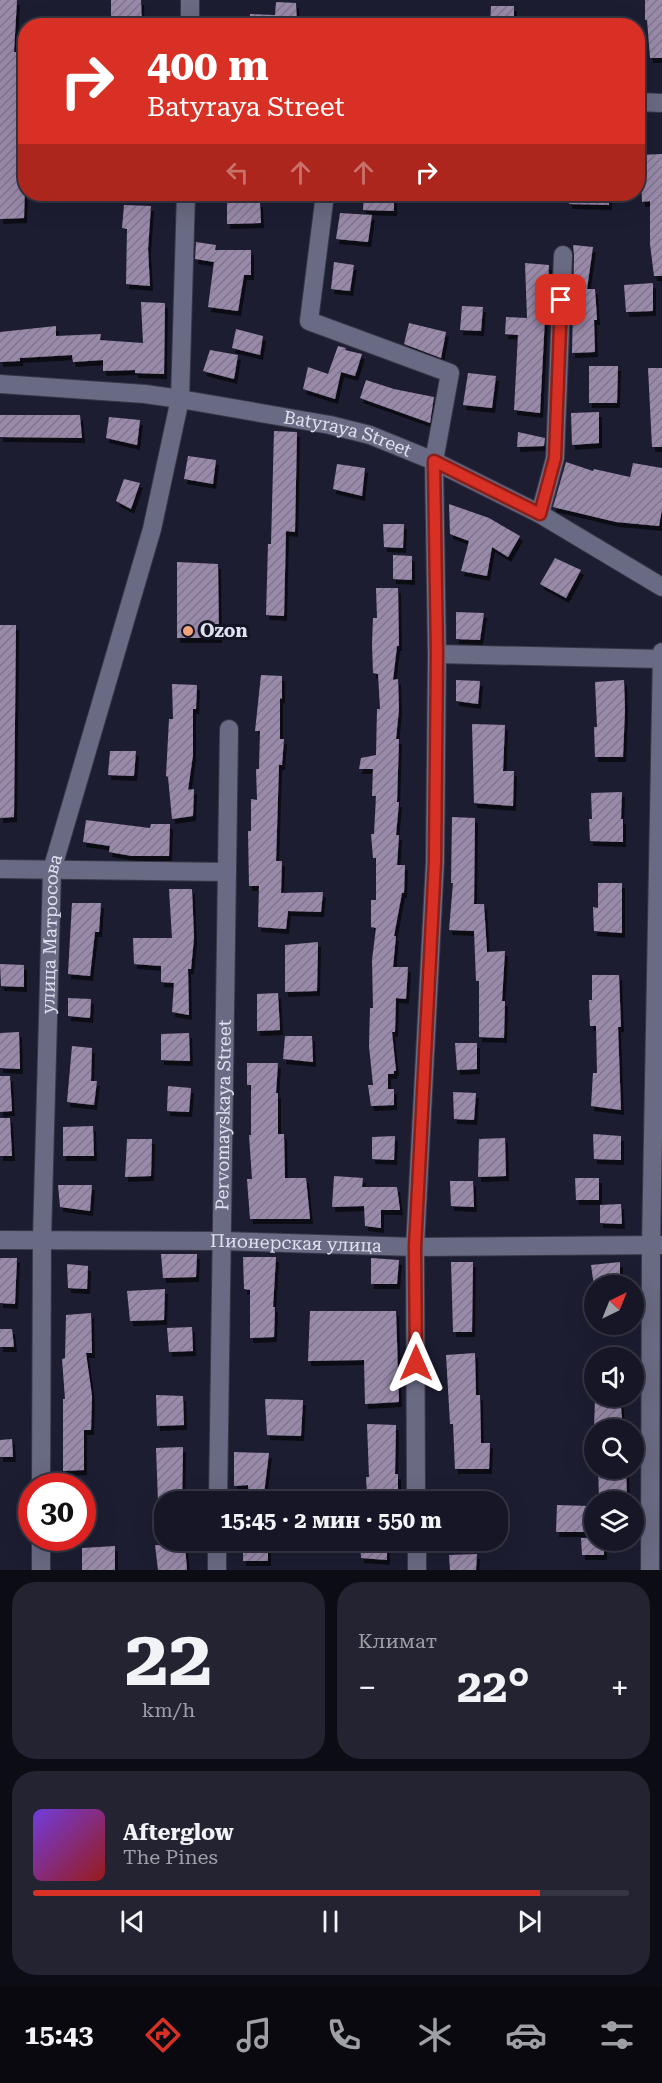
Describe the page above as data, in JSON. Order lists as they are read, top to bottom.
{
  "streets": {
    "street": [
      "Batyraya Street",
      "улица Матросова",
      "Pervomayskaya Street",
      "Пионерская улица"
    ]
  },
  "crossings": [
    ["Batyraya Street", "улица Матросова"],
    ["улица Матросова", "Пионерская улица"],
    ["Pervomayskaya Street", "Пионерская улица"]
  ],
  "places": ["Ozon"],
  "north": "top right",
  "page": {
    "turn": ["400 m", "Batyraya Street"],
    "limit": "30",
    "trip": "15:45 · 2 мин · 550 m",
    "tile": [
      ["22", "km/h"],
      "Климат"
    ],
    "heat": ["−", "22°", "+"],
    "song": ["Afterglow", "The Pines"],
    "tabs": "15:43"
  }
}
